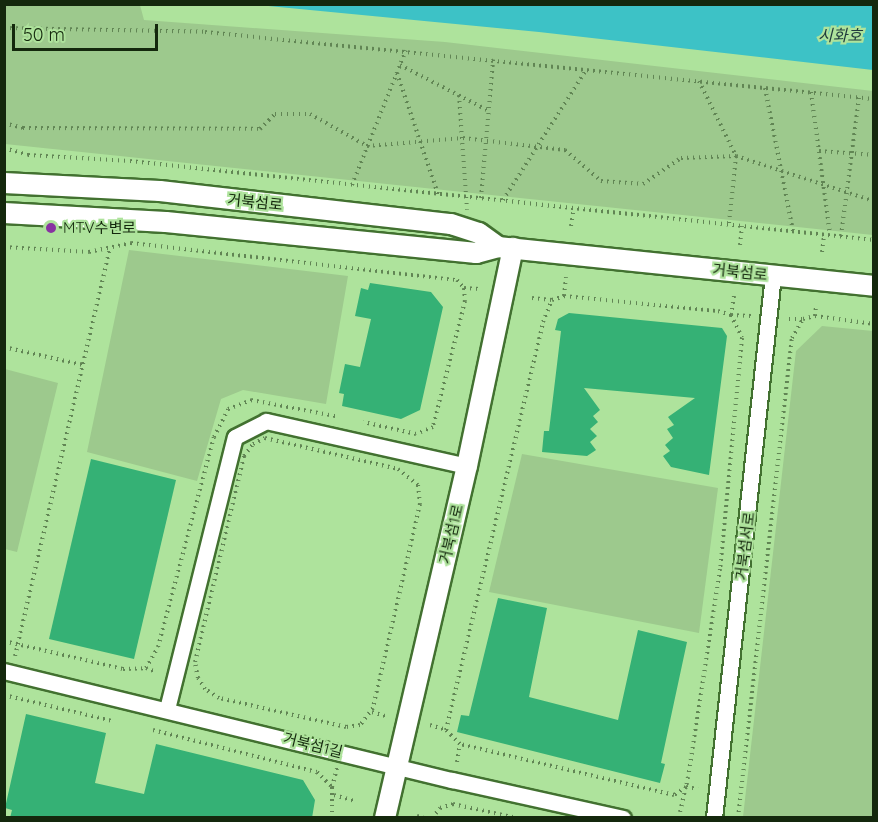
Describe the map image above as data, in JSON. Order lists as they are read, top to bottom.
{
  "streets": {
    "street": [
      "거북섬로",
      "거북섬1로",
      "거북섬서로",
      "거북섬1길"
    ]
  },
  "crossings": [
    ["거북섬로", "거북섬1로"],
    ["거북섬로", "거북섬서로"],
    ["거북섬1로", "거북섬1길"]
  ],
  "water": ["시화호"],
  "places": ["MTV수변로"],
  "scale_bar": "50 m"
}
